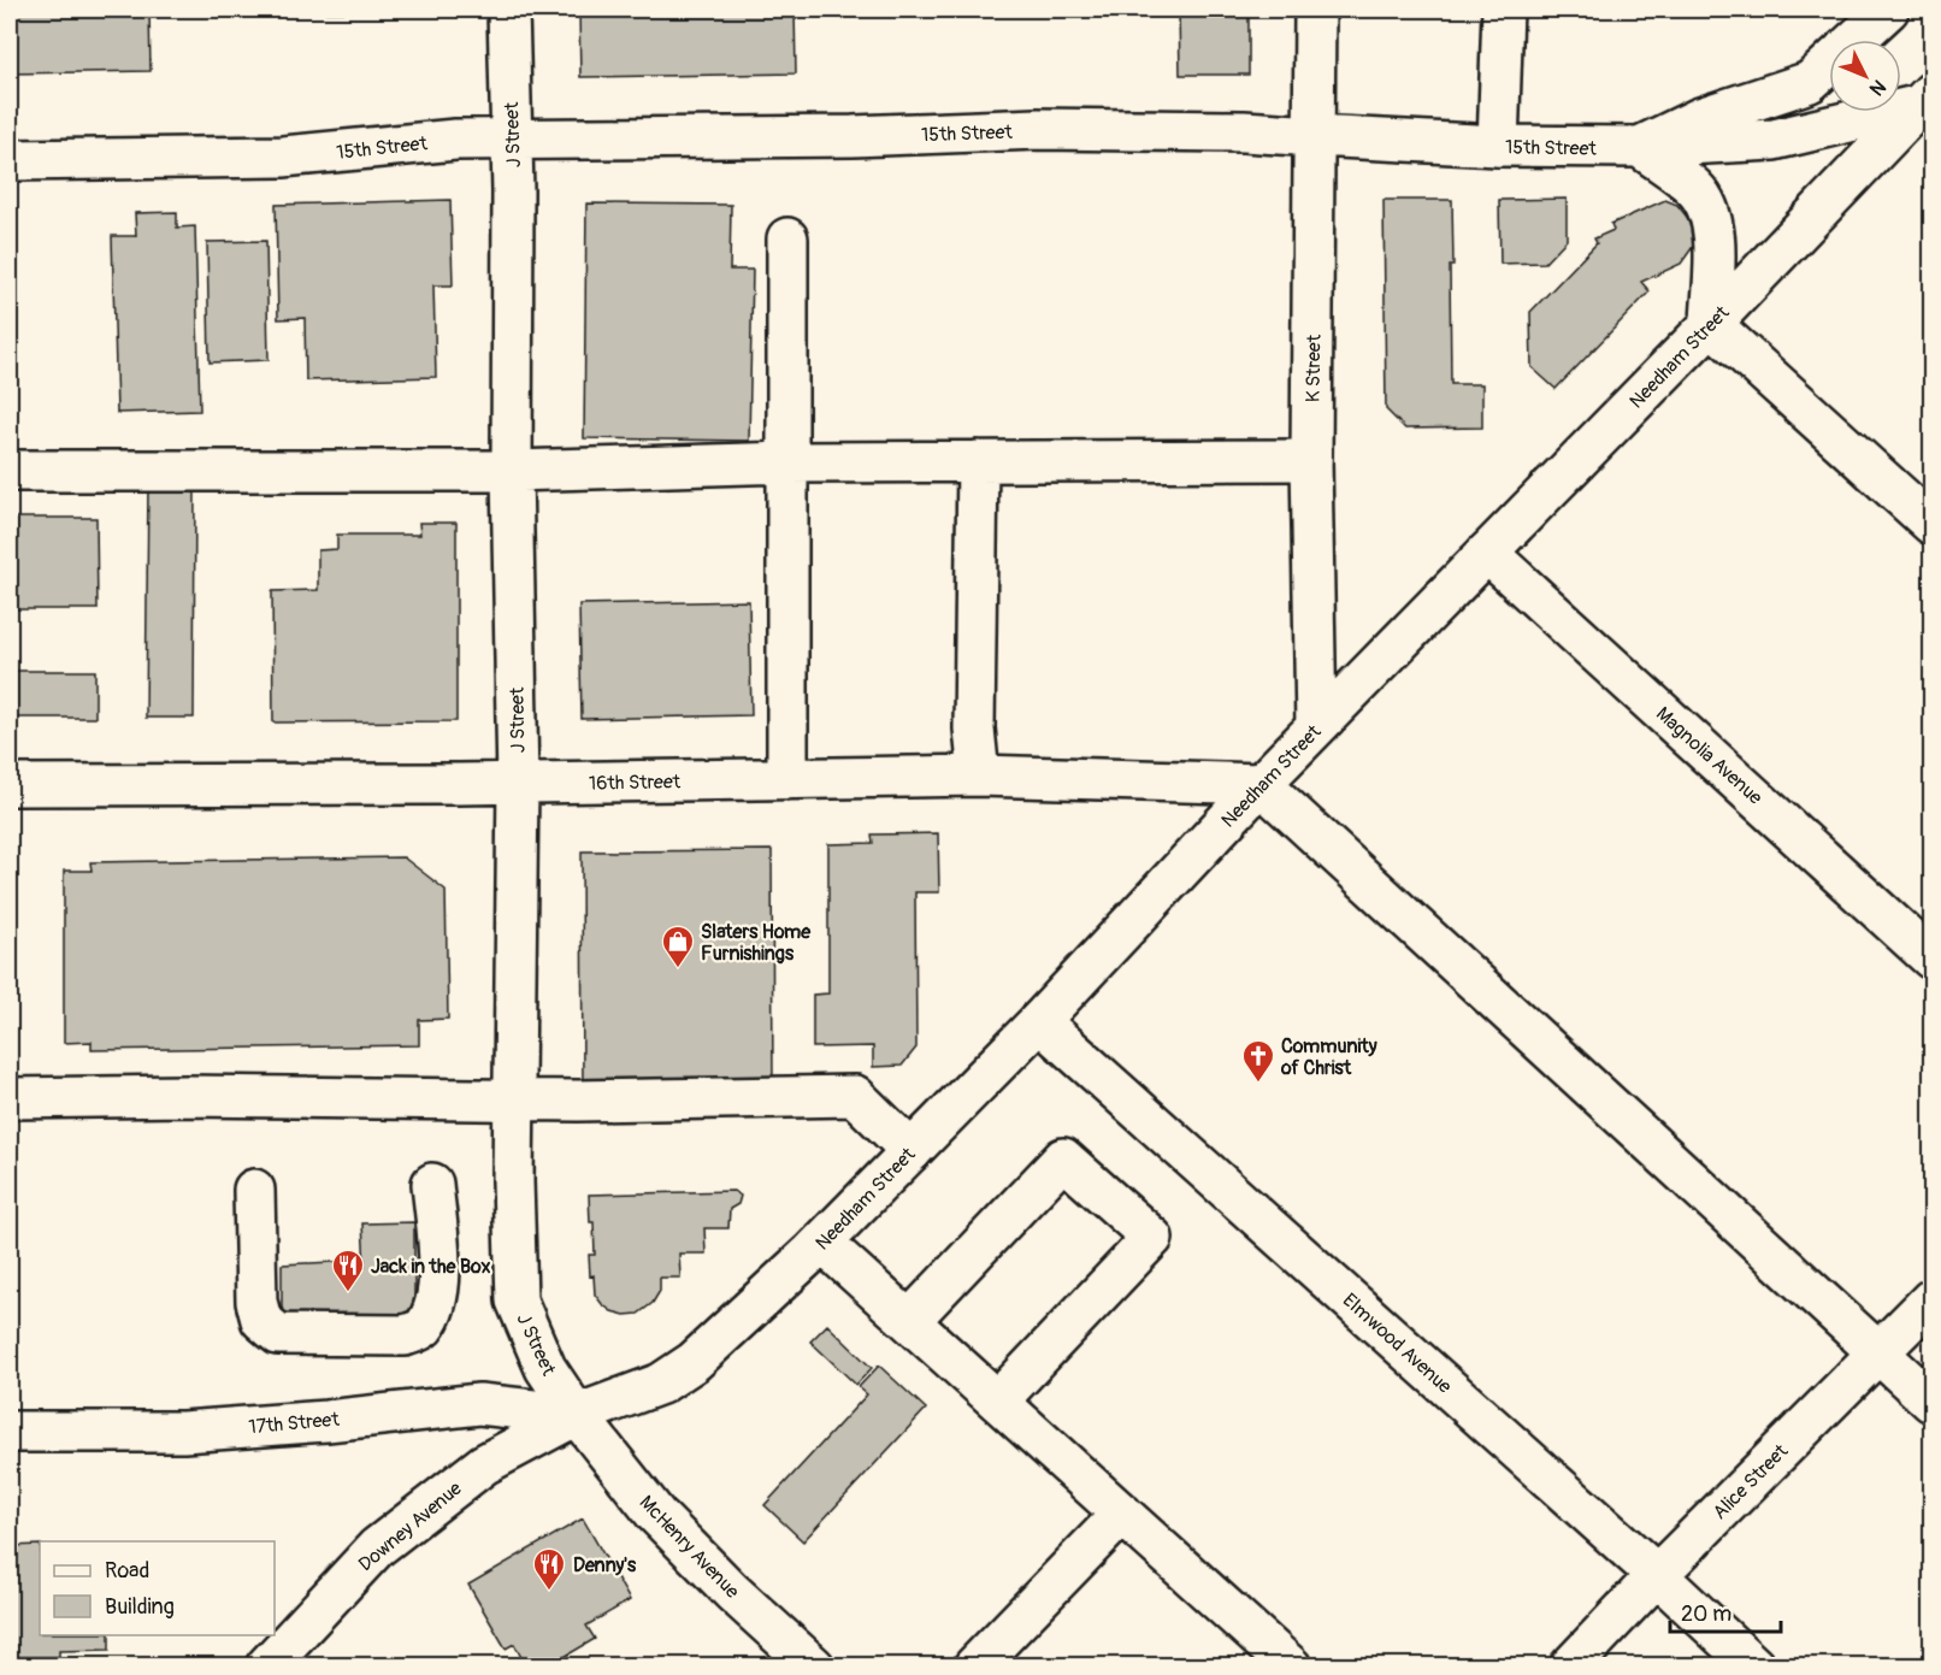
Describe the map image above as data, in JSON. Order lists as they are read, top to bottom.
{
  "streets": {
    "street": [
      "15th Street",
      "J Street",
      "Needham Street",
      "K Street",
      "Magnolia Avenue",
      "16th Street",
      "Elmwood Avenue",
      "17th Street",
      "Alice Street",
      "Downey Avenue",
      "McHenry Avenue"
    ]
  },
  "crossings": [
    ["15th Street", "J Street"],
    ["15th Street", "Needham Street"],
    ["15th Street", "K Street"],
    ["J Street", "Needham Street"],
    ["J Street", "16th Street"],
    ["J Street", "17th Street"],
    ["J Street", "Downey Avenue"],
    ["J Street", "McHenry Avenue"],
    ["Needham Street", "K Street"],
    ["Needham Street", "Magnolia Avenue"],
    ["Needham Street", "16th Street"],
    ["Needham Street", "Elmwood Avenue"],
    ["Needham Street", "17th Street"],
    ["Needham Street", "Downey Avenue"],
    ["Needham Street", "McHenry Avenue"],
    ["Elmwood Avenue", "Alice Street"],
    ["17th Street", "Downey Avenue"],
    ["17th Street", "McHenry Avenue"],
    ["Downey Avenue", "McHenry Avenue"]
  ],
  "places": {
    "shop": ["Slaters Home Furnishings"],
    "church": ["Community of Christ"],
    "restaurant": ["Jack in the Box", "Denny's"]
  },
  "legend": ["Road", "Building"],
  "scale_bar": "20 m",
  "north": "bottom right"
}
